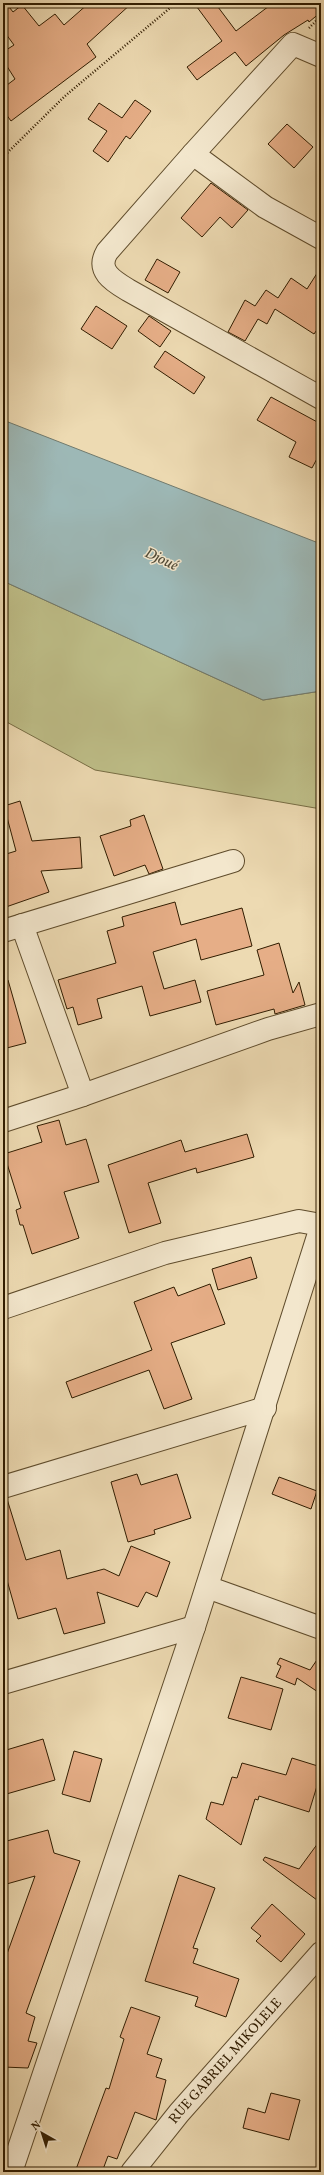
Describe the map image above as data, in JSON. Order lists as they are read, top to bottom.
{
  "streets": {
    "street": ["RUE GABRIEL MIKOLELE"]
  },
  "water": ["Djoué"],
  "north": "top left"
}
